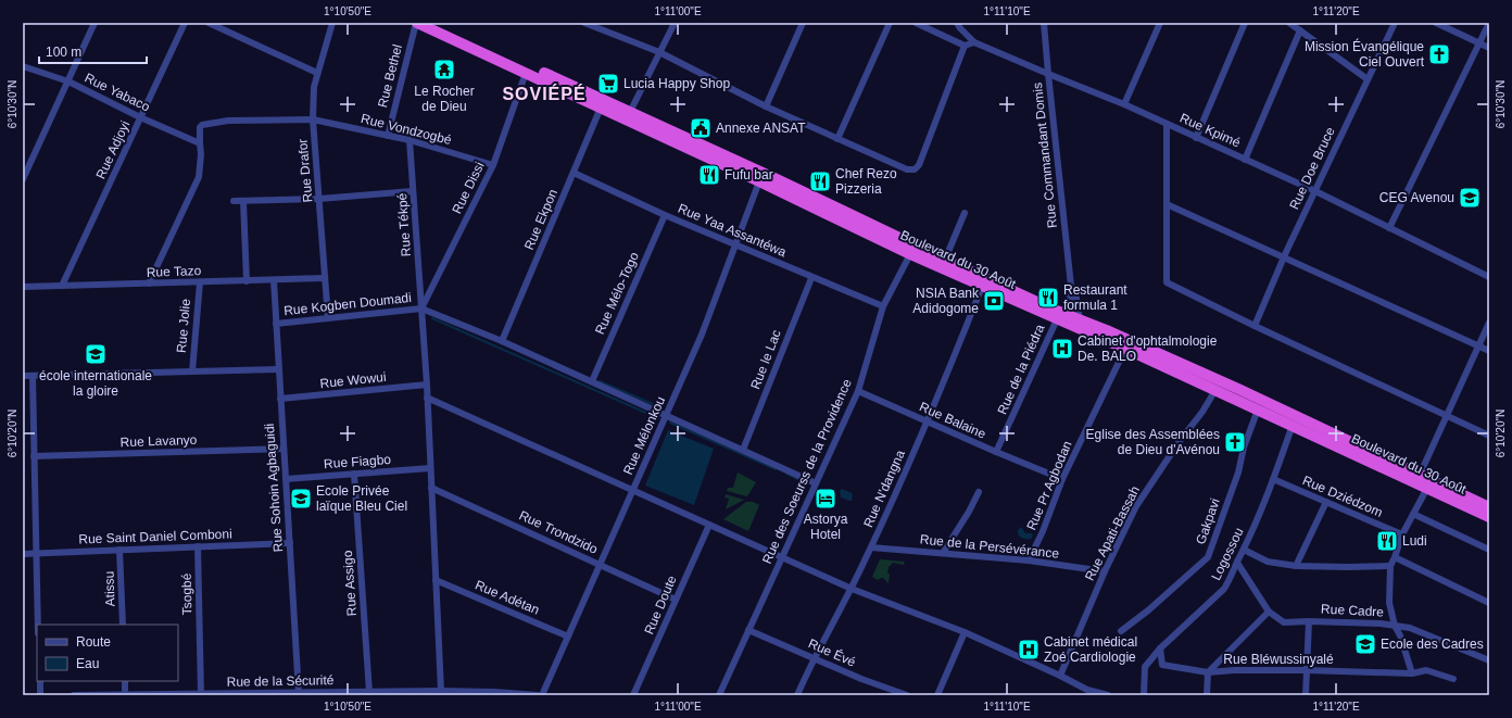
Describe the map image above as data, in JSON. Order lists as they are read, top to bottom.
{
  "streets": {
    "highway": ["Boulevard du 30 Août"],
    "street": [
      "Rue Bethel",
      "Rue Yabaco",
      "Rue Vondzogbé",
      "Rue Kpimé",
      "Rue Adjoyi",
      "Rue Commandant Domis",
      "Rue Doe Bruce",
      "Rue Drafor",
      "Rue Dissi",
      "Rue Ekpon",
      "Rue Tékpé",
      "Rue Yaa Assantéwa",
      "Rue Tazo",
      "Rue Mélo-Togo",
      "Rue Kogben Doumadi",
      "Rue Jolie",
      "Rue le Lac",
      "Rue de la Piédra",
      "Rue Wowui",
      "Rue Balaine",
      "Rue Mélonkou",
      "Rue Lavanyo",
      "Rue Fiagbo",
      "Rue des Soeurss de la Providence",
      "Rue Pr Agbodan",
      "Rue Sohoin Agbaguidi",
      "Rue N'dangna",
      "Rue Dziédzom",
      "Gakpavi",
      "Rue Trondzido",
      "Rue Apati-Bassah",
      "Rue Saint Daniel Comboni",
      "Rue de la Persévérance",
      "Logossou",
      "Rue Assigo",
      "Atissu",
      "Tsogbé",
      "Rue Adétan",
      "Rue Doute",
      "Rue Cadre",
      "Rue Évé",
      "Rue Bléwussinyalé",
      "Rue de la Sécurité"
    ]
  },
  "crossings": [
    ["Rue Bethel", "Rue Vondzogbé"],
    ["Rue Bethel", "Boulevard du 30 Août"],
    ["Rue Yabaco", "Rue Vondzogbé"],
    ["Rue Yabaco", "Rue Adjoyi"],
    ["Rue Vondzogbé", "Rue Drafor"],
    ["Rue Vondzogbé", "Rue Dissi"],
    ["Rue Vondzogbé", "Rue Tékpé"],
    ["Rue Kpimé", "Rue Commandant Domis"],
    ["Rue Kpimé", "Rue Doe Bruce"],
    ["Rue Adjoyi", "Rue Tazo"],
    ["Rue Commandant Domis", "Boulevard du 30 Août"],
    ["Rue Drafor", "Rue Tazo"],
    ["Rue Drafor", "Rue Kogben Doumadi"],
    ["Rue Dissi", "Rue Tékpé"],
    ["Rue Dissi", "Boulevard du 30 Août"],
    ["Rue Dissi", "Rue Kogben Doumadi"],
    ["Rue Ekpon", "Rue Yaa Assantéwa"],
    ["Rue Ekpon", "Boulevard du 30 Août"],
    ["Rue Tékpé", "Rue Kogben Doumadi"],
    ["Rue Tékpé", "Rue Wowui"],
    ["Rue Tékpé", "Rue Fiagbo"],
    ["Rue Tékpé", "Rue Trondzido"],
    ["Rue Tékpé", "Rue Adétan"],
    ["Rue Tékpé", "Rue de la Sécurité"],
    ["Rue Yaa Assantéwa", "Rue Mélo-Togo"],
    ["Rue Yaa Assantéwa", "Rue le Lac"],
    ["Rue Yaa Assantéwa", "Rue Mélonkou"],
    ["Rue Yaa Assantéwa", "Rue des Soeurss de la Providence"],
    ["Boulevard du 30 Août", "Rue de la Piédra"],
    ["Boulevard du 30 Août", "Rue Mélonkou"],
    ["Boulevard du 30 Août", "Rue des Soeurss de la Providence"],
    ["Boulevard du 30 Août", "Rue Pr Agbodan"],
    ["Boulevard du 30 Août", "Rue N'dangna"],
    ["Boulevard du 30 Août", "Gakpavi"],
    ["Boulevard du 30 Août", "Rue Apati-Bassah"],
    ["Boulevard du 30 Août", "Logossou"],
    ["Rue Tazo", "Rue Jolie"],
    ["Rue Tazo", "Rue Sohoin Agbaguidi"],
    ["Rue Kogben Doumadi", "Rue Sohoin Agbaguidi"],
    ["Rue de la Piédra", "Rue Balaine"],
    ["Rue Wowui", "Rue Sohoin Agbaguidi"],
    ["Rue Balaine", "Rue des Soeurss de la Providence"],
    ["Rue Balaine", "Rue Pr Agbodan"],
    ["Rue Balaine", "Rue N'dangna"],
    ["Rue Mélonkou", "Rue Trondzido"],
    ["Rue Mélonkou", "Rue Adétan"],
    ["Rue Lavanyo", "Rue Sohoin Agbaguidi"],
    ["Rue Fiagbo", "Rue Sohoin Agbaguidi"],
    ["Rue Fiagbo", "Rue Assigo"],
    ["Rue des Soeurss de la Providence", "Rue Évé"],
    ["Rue Pr Agbodan", "Rue de la Persévérance"],
    ["Rue Sohoin Agbaguidi", "Rue Saint Daniel Comboni"],
    ["Rue Sohoin Agbaguidi", "Rue de la Sécurité"],
    ["Rue N'dangna", "Rue de la Persévérance"],
    ["Rue N'dangna", "Rue Évé"],
    ["Rue Dziédzom", "Logossou"],
    ["Rue Trondzido", "Rue Doute"],
    ["Rue Apati-Bassah", "Rue de la Persévérance"],
    ["Rue Saint Daniel Comboni", "Atissu"],
    ["Rue Saint Daniel Comboni", "Tsogbé"],
    ["Logossou", "Rue Cadre"],
    ["Logossou", "Rue Bléwussinyalé"],
    ["Rue Assigo", "Rue de la Sécurité"],
    ["Tsogbé", "Rue de la Sécurité"]
  ],
  "districts": ["SOVIÉPÉ"],
  "places": {
    "church": ["Mission Évangélique Ciel Ouvert", "Eglise des Assemblées de Dieu d'Avénou"],
    "temple": ["Le Rocher de Dieu"],
    "supermarket": ["Lucia Happy Shop"],
    "public building": ["Annexe ANSAT"],
    "restaurant": [
      "Fufu bar",
      "Chef Rezo Pizzeria",
      "Restaurant formula 1",
      "Ludi"
    ],
    "school or university": [
      "CEG Avenou",
      "école internationale la gloire",
      "Ecole Privée laïque Bleu Ciel",
      "Ecole des Cadres"
    ],
    "bank": ["NSIA Bank Adidogome"],
    "hospital": ["Cabinet d'ophtalmologie De. BALO", "Cabinet médical Zoé Cardiologie"],
    "hotel": ["Astorya Hotel"]
  },
  "legend": ["Route", "Eau"],
  "scale_bar": "100 m",
  "coordinates": [
    "1°10'50\"E",
    "1°11'00\"E",
    "1°11'10\"E",
    "1°11'20\"E",
    "6°10'30\"N",
    "6°10'20\"N"
  ]
}
